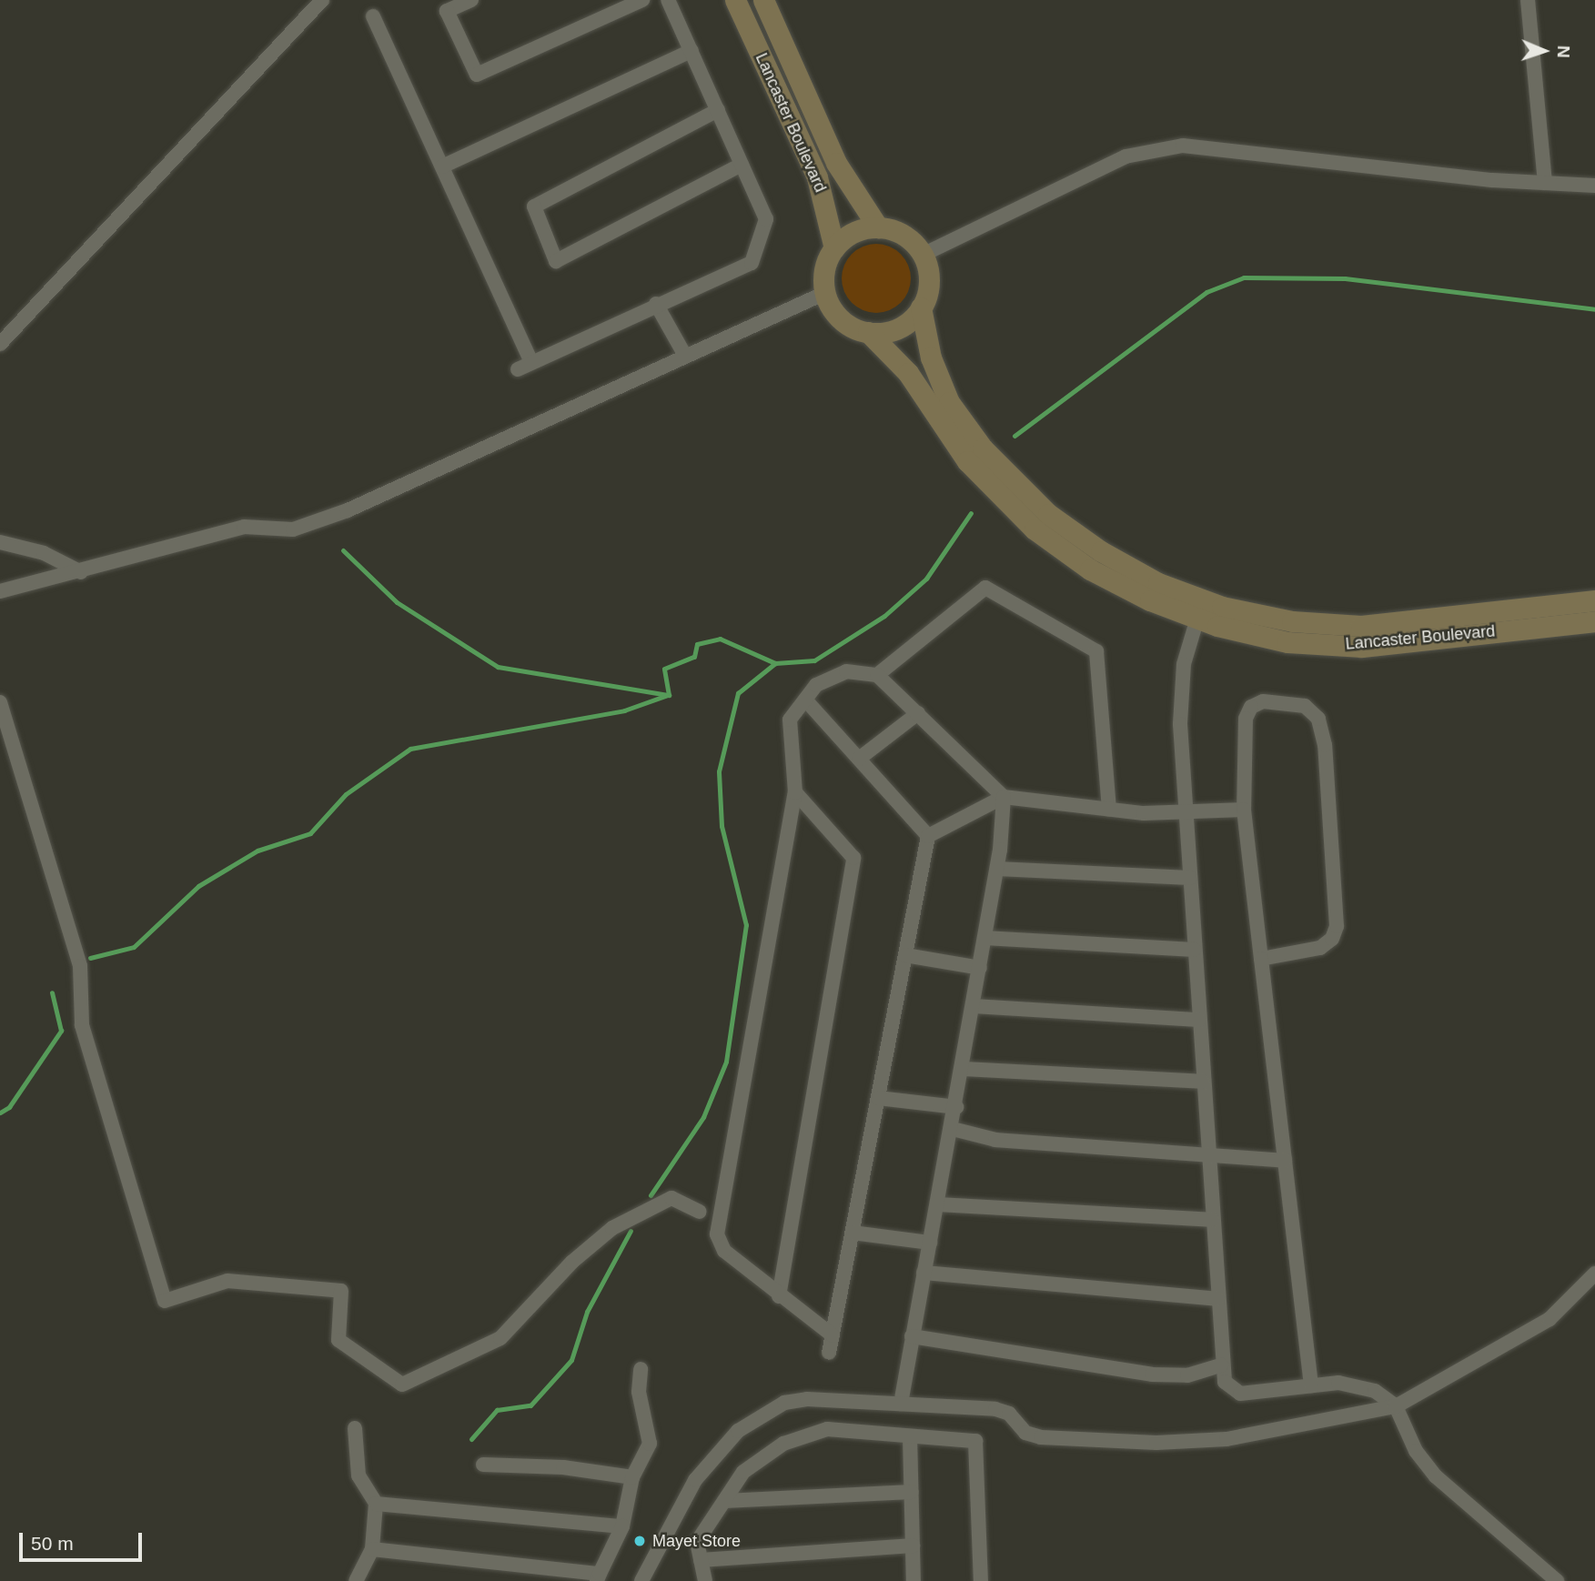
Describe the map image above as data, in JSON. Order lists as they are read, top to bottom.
{
  "streets": {
    "main road": ["Lancaster Boulevard"]
  },
  "places": ["Mayet Store"],
  "scale_bar": "50 m",
  "north": "right"
}
